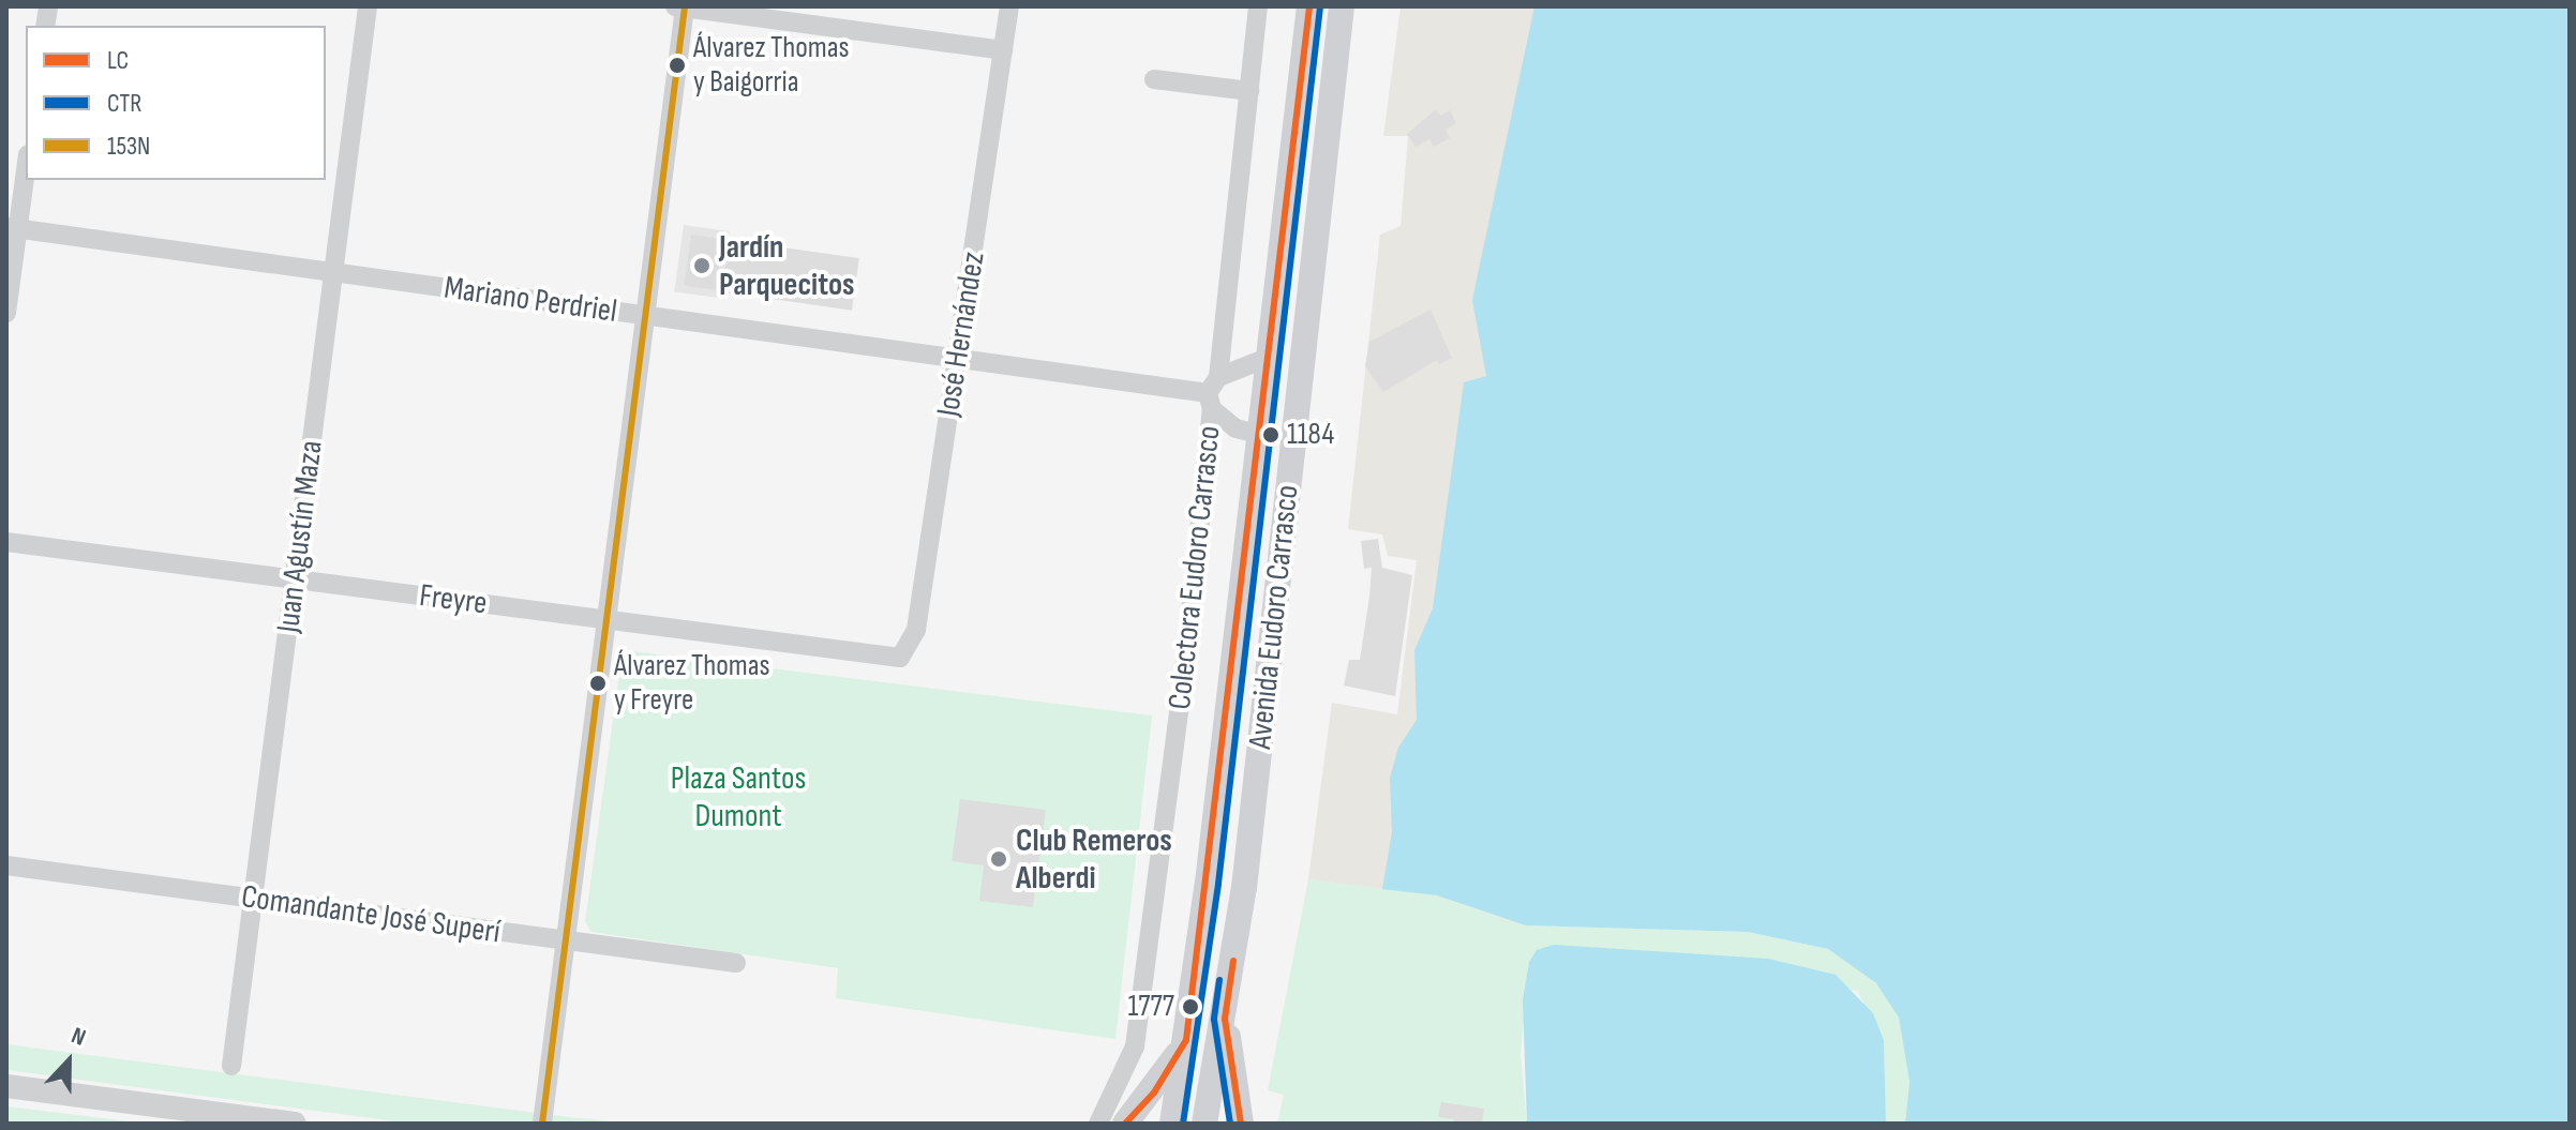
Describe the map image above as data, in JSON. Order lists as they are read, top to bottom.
{
  "streets": {
    "main road": ["Avenida Eudoro Carrasco"],
    "street": [
      "Mariano Perdriel",
      "José Hernández",
      "Juan Agustín Maza",
      "Colectora Eudoro Carrasco",
      "Freyre",
      "Comandante José Superí"
    ]
  },
  "crossings": [
    ["Mariano Perdriel", "José Hernández"],
    ["Mariano Perdriel", "Juan Agustín Maza"],
    ["Mariano Perdriel", "Colectora Eudoro Carrasco"],
    ["Mariano Perdriel", "Avenida Eudoro Carrasco"],
    ["José Hernández", "Freyre"],
    ["Juan Agustín Maza", "Freyre"],
    ["Juan Agustín Maza", "Comandante José Superí"]
  ],
  "parks": ["Plaza Santos Dumont"],
  "places": [
    "Álvarez Thomas y Baigorria",
    "Jardín Parquecitos",
    "1184",
    "Álvarez Thomas y Freyre",
    "Club Remeros Alberdi",
    "1777"
  ],
  "lines": ["transit line LC", "transit line 153N", "transit line CTR"],
  "legend": ["LC", "CTR", "153N"],
  "north": "top"
}
